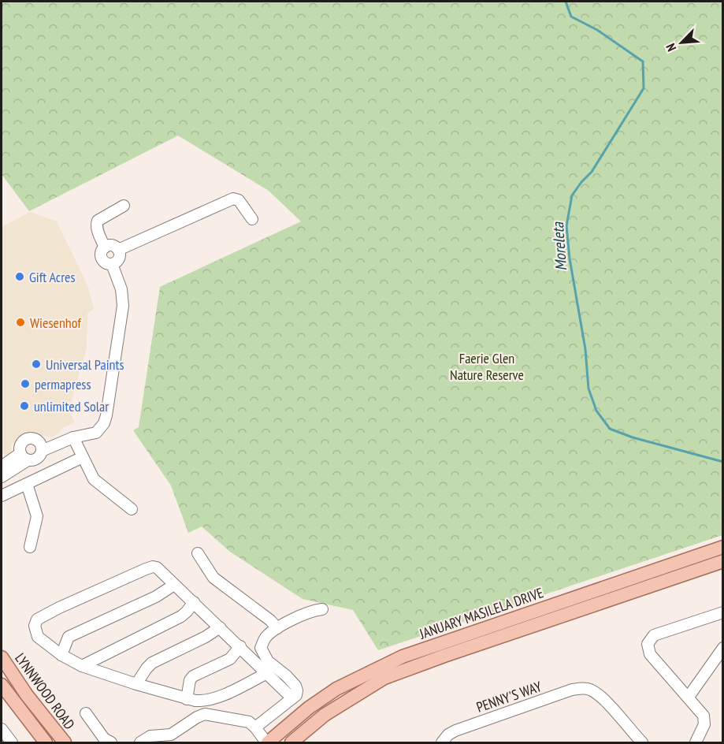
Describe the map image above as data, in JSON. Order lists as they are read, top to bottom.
{
  "streets": {
    "main road": ["JANUARY MASILELA DRIVE", "LYNNWOOD ROAD"],
    "street": ["PENNY'S WAY"]
  },
  "water": ["Moreleta"],
  "parks": ["Faerie Glen Nature Reserve"],
  "places": [
    "Gift Acres",
    "Wiesenhof",
    "Universal Paints",
    "permapress",
    "unlimited Solar"
  ],
  "north": "bottom left"
}
